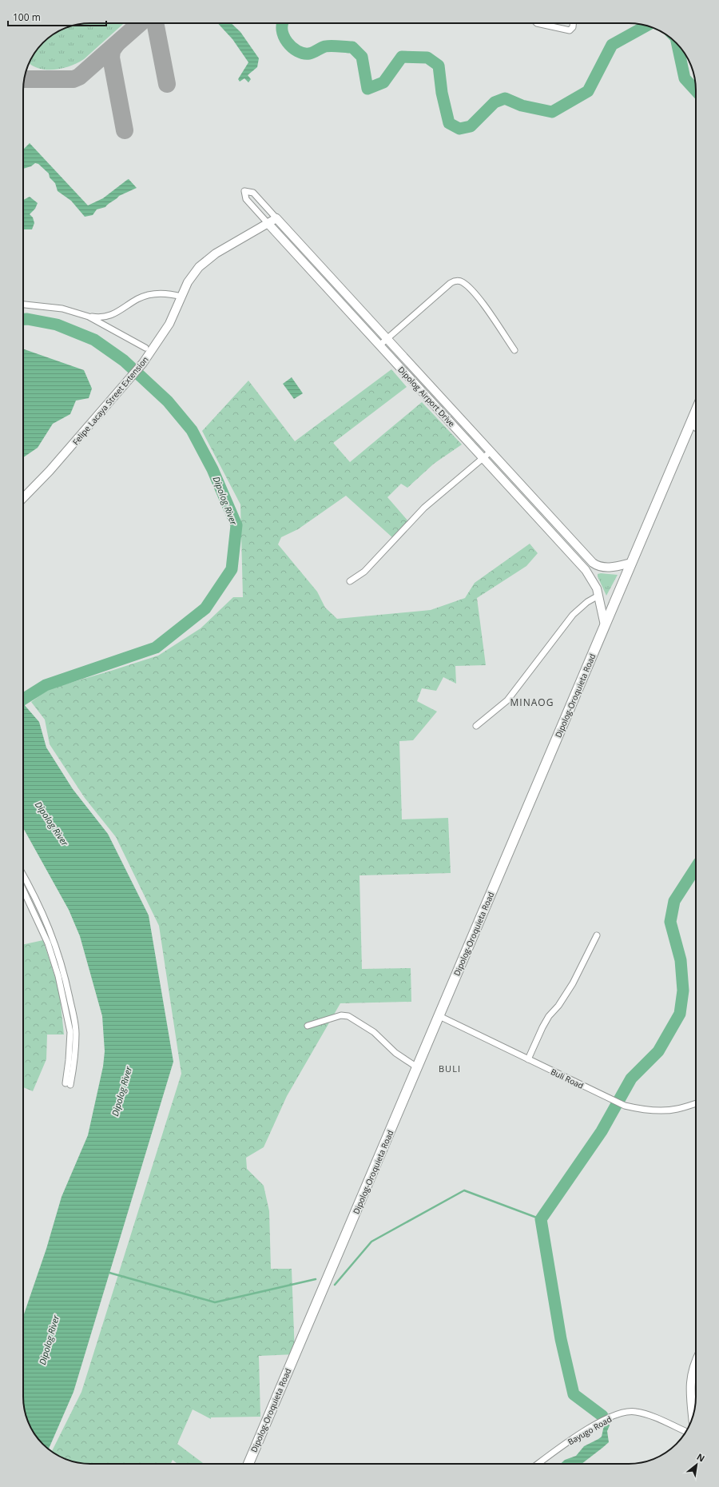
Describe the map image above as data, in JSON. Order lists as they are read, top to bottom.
{
  "streets": {
    "highway": ["Dipolog-Oroquieta Road"],
    "main road": ["Dipolog Airport Drive", "Felipe Lacaya Street Extension"],
    "street": ["Buli Road", "Bayugo Road"]
  },
  "crossings": [
    ["Dipolog Airport Drive", "Felipe Lacaya Street Extension"],
    ["Dipolog Airport Drive", "Dipolog-Oroquieta Road"],
    ["Dipolog-Oroquieta Road", "Buli Road"]
  ],
  "districts": ["MINAOG", "BULI"],
  "water": ["Dipolog River"],
  "scale_bar": "100 m",
  "north": "top right"
}
